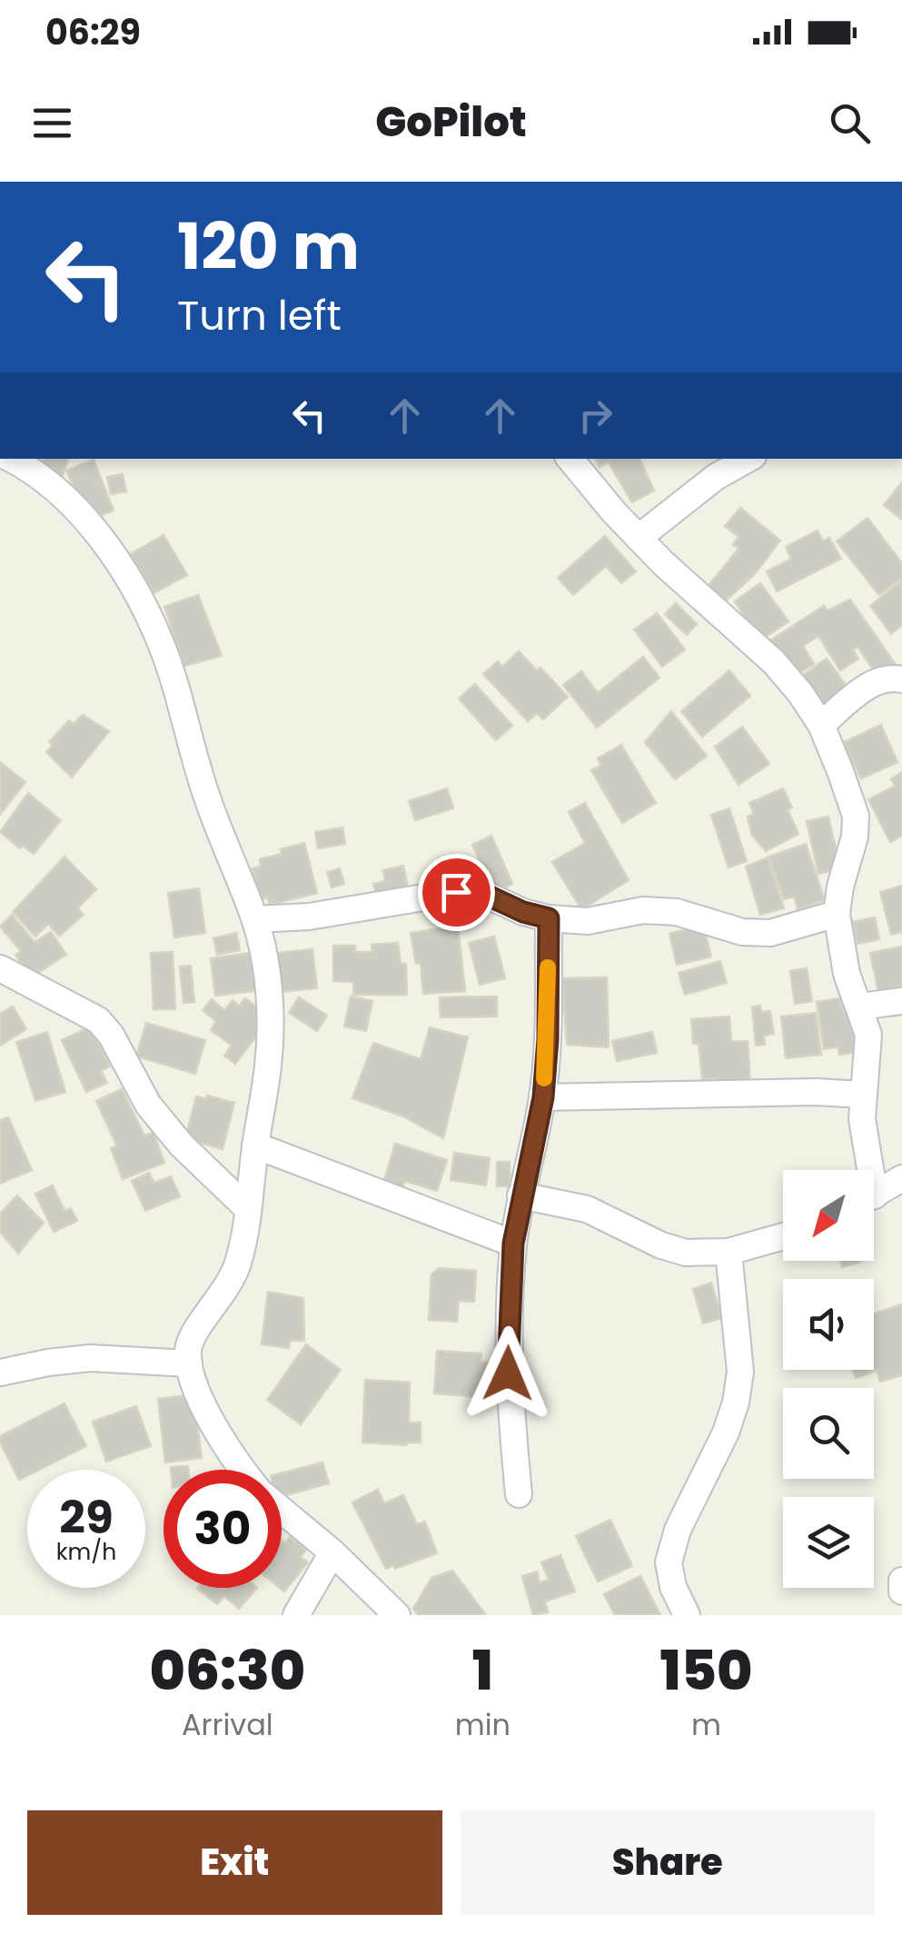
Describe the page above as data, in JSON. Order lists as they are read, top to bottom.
{
  "north": "bottom left",
  "page": {
    "status": "06:29",
    "header": "GoPilot",
    "turn": ["120 m", "Turn left"],
    "speed": "29 km/h",
    "limit": "30",
    "eta": [
      "06:30",
      "Arrival",
      "1",
      "min",
      "150",
      "m"
    ],
    "buttons": ["Exit", "Share"]
  }
}
